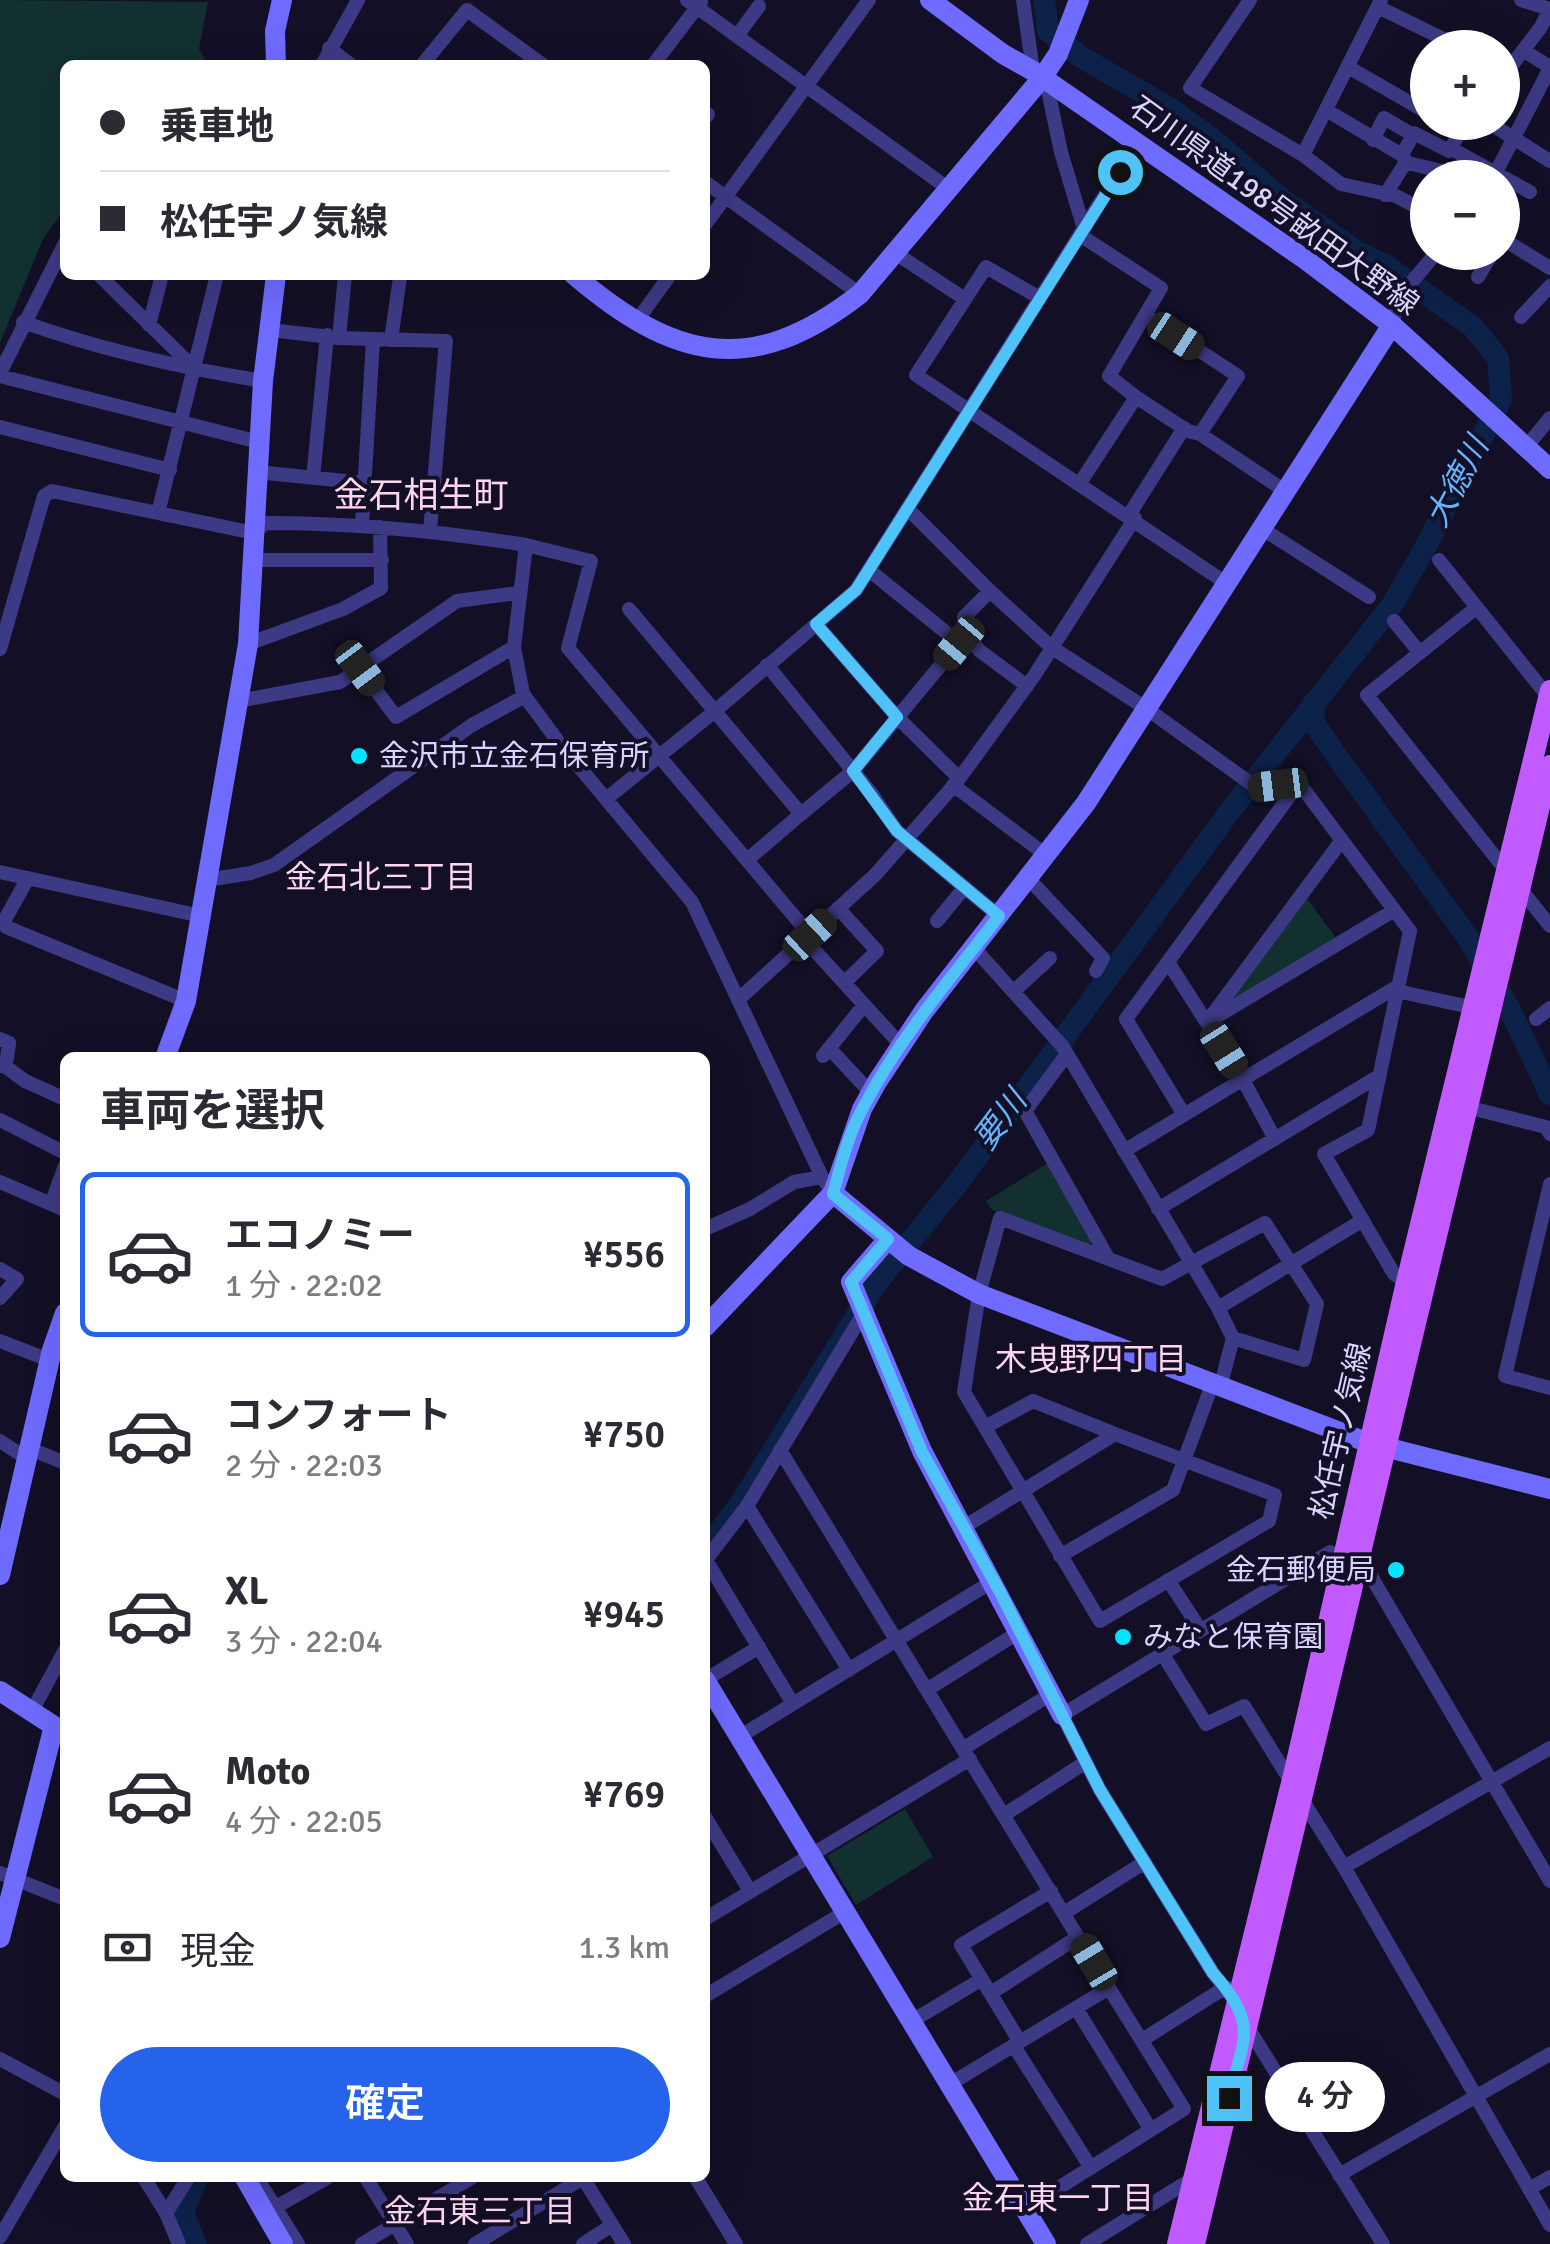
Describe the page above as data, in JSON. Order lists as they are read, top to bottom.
{
  "streets": {
    "main road": ["松任宇ノ気線"],
    "street": ["石川県道198号畝田大野線"]
  },
  "districts": [
    "金石相生町",
    "金石北三丁目",
    "木曳野四丁目",
    "金石東一丁目",
    "金石東三丁目"
  ],
  "water": ["大徳川", "要川"],
  "places": ["金沢市立金石保育所", "金石郵便局", "みなと保育園"],
  "page": {
    "map_buttons": ["+", "−"],
    "banner": ["乗車地", "松任宇ノ気線"],
    "heading": "車両を選択",
    "list": [
      {
        "name": "エコノミー",
        "note": "1 分 · 22:02",
        "value": "¥556"
      },
      {
        "name": "コンフォート",
        "note": "2 分 · 22:03",
        "value": "¥750"
      },
      {
        "name": "XL",
        "note": "3 分 · 22:04",
        "value": "¥945"
      },
      {
        "name": "Moto",
        "note": "4 分 · 22:05",
        "value": "¥769"
      }
    ],
    "pay": ["現金", "1.3 km"],
    "buttons": "確定",
    "bubble": "4 分"
  }
}
